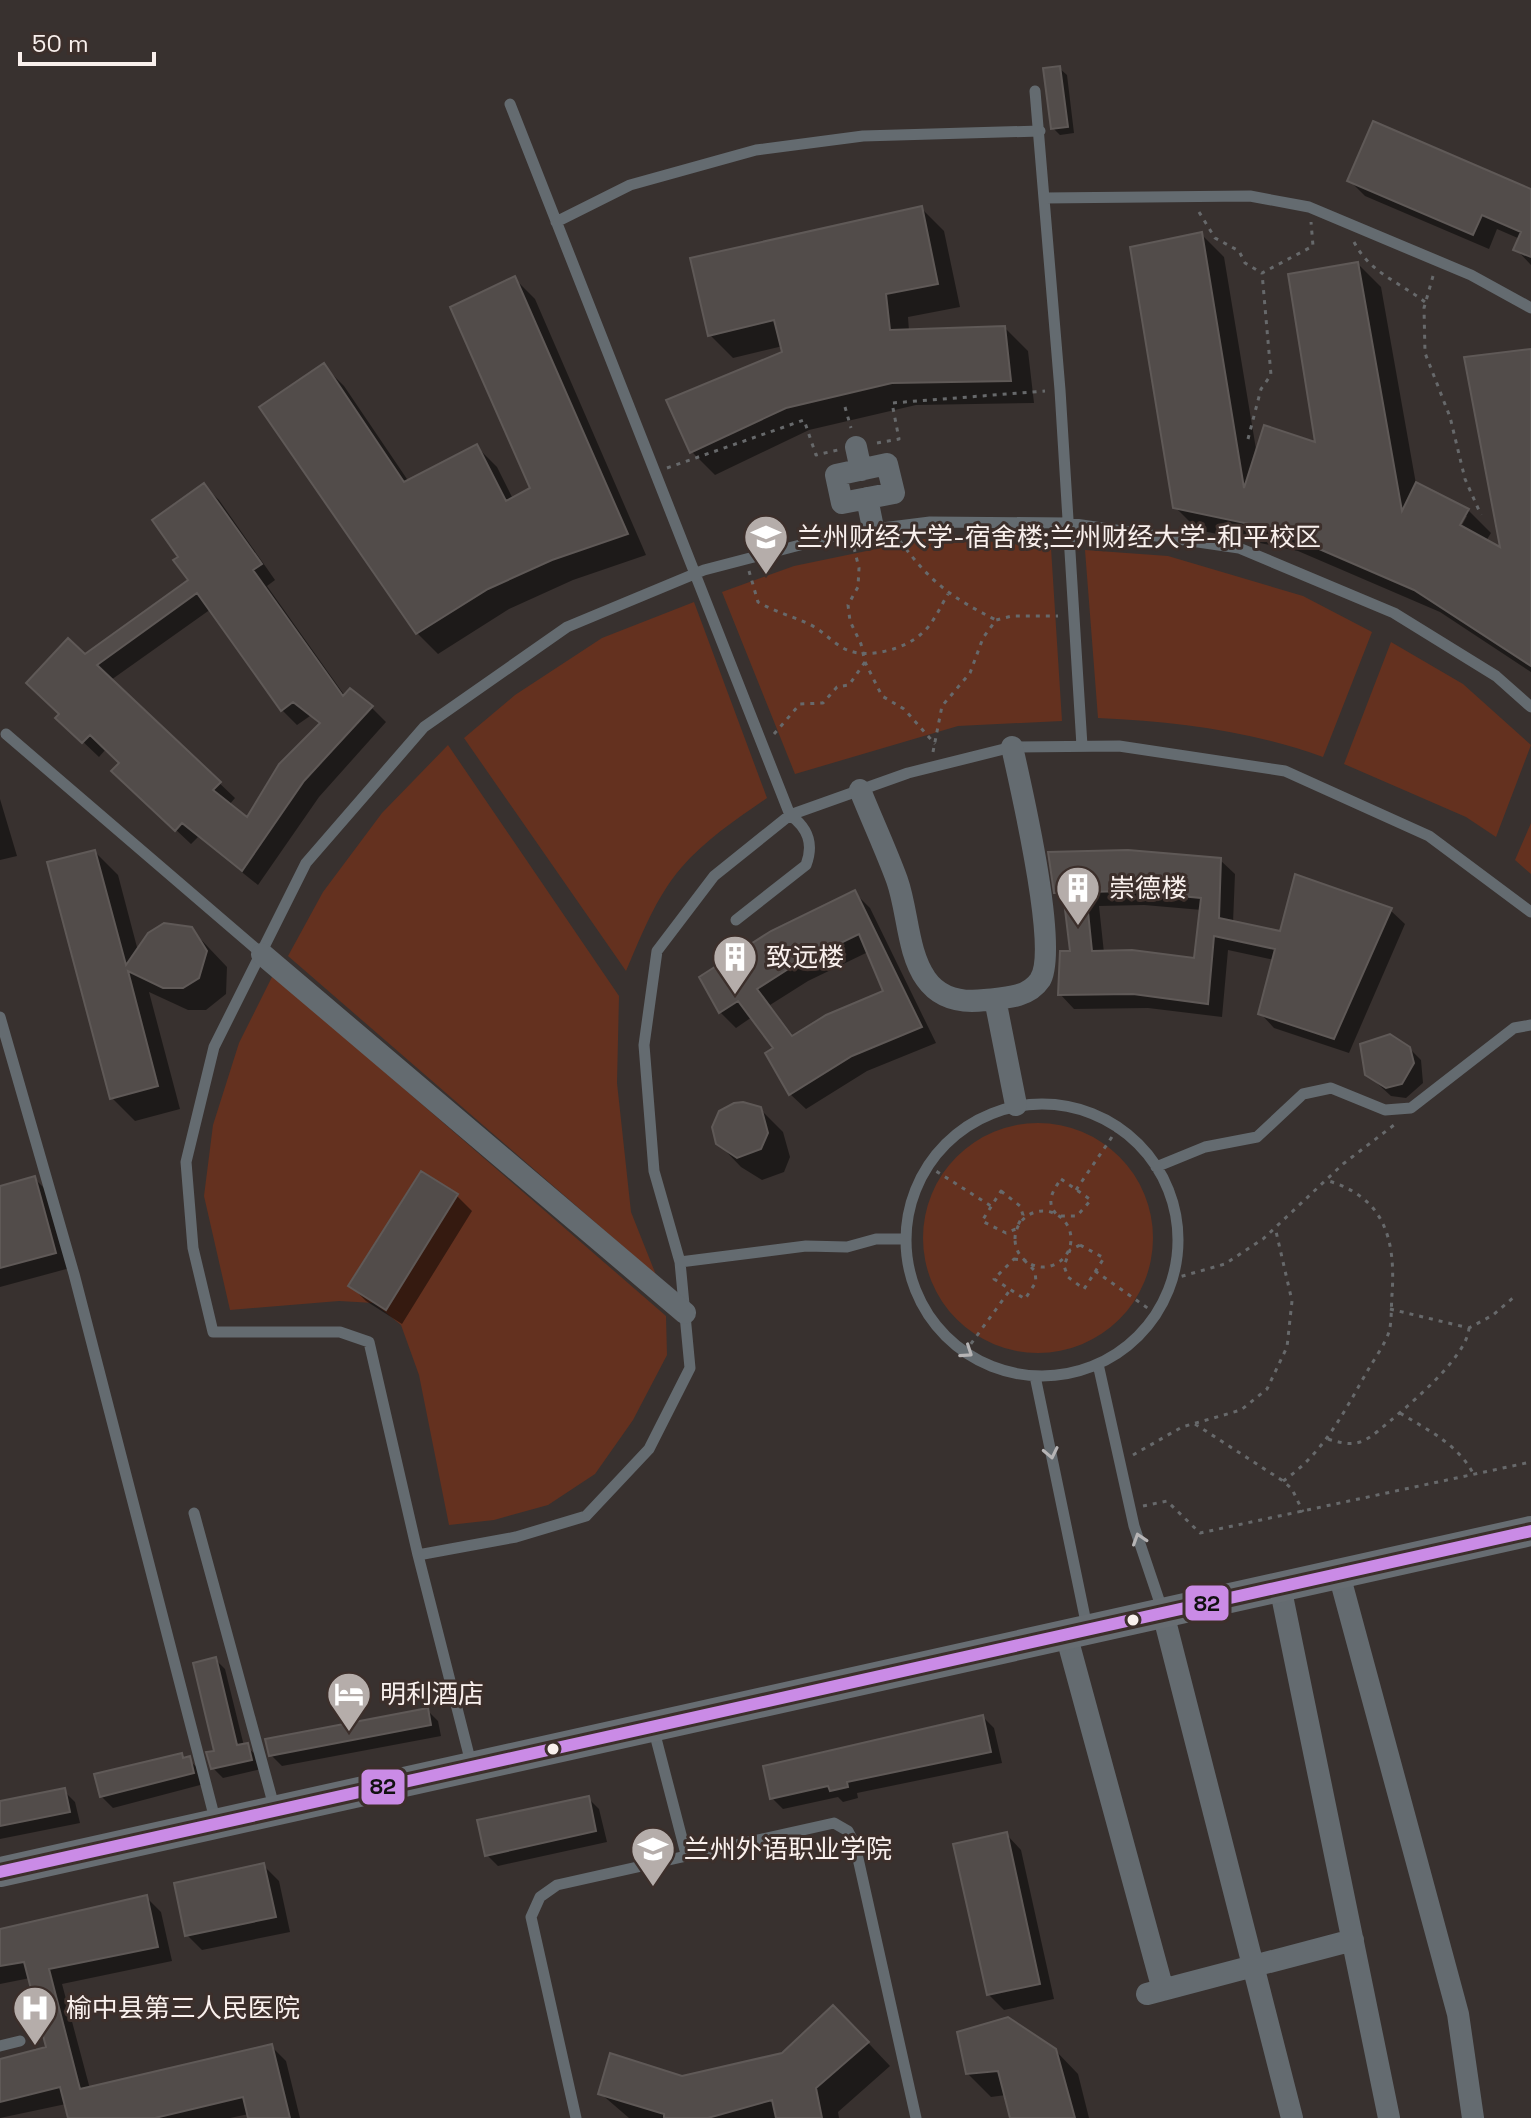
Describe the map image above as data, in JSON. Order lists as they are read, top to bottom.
{
  "places": {
    "school or university": ["兰州财经大学-宿舍楼;兰州财经大学-和平校区", "兰州外语职业学院"],
    "building": ["崇德楼", "致远楼"],
    "hotel": ["明利酒店"],
    "hospital": ["榆中县第三人民医院"]
  },
  "lines": ["transit line 82"],
  "scale_bar": "50 m"
}
